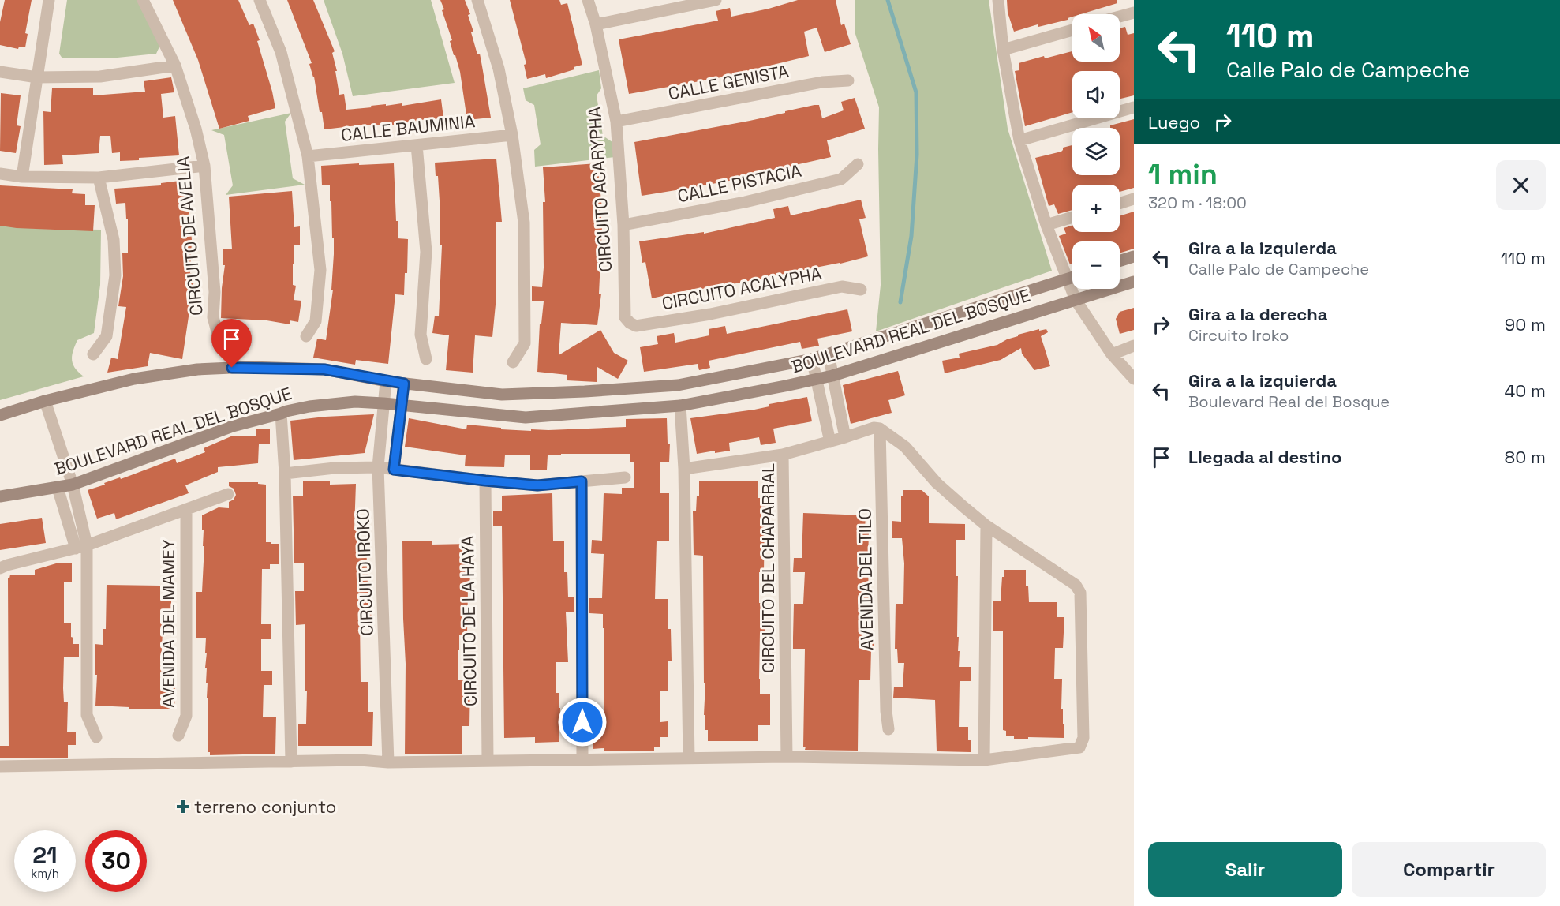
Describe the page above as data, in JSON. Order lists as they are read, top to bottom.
{
  "streets": {
    "street": [
      "CALLE GENISTA",
      "CALLE BAUMINIA",
      "CALLE PISTACIA",
      "CIRCUITO ACARYPHA",
      "CIRCUITO DE AVELIA",
      "CIRCUITO ACALYPHA",
      "BOULEVARD REAL DEL BOSQUE",
      "CIRCUITO DEL CHAPARRAL",
      "CIRCUITO IROKO",
      "AVENIDA DEL TILO",
      "CIRCUITO DE LA HAYA",
      "AVENIDA DEL MAMEY"
    ]
  },
  "crossings": [
    ["CALLE GENISTA", "CIRCUITO ACARYPHA"],
    ["CALLE PISTACIA", "CIRCUITO ACARYPHA"],
    ["CIRCUITO ACARYPHA", "CIRCUITO ACALYPHA"],
    ["BOULEVARD REAL DEL BOSQUE", "CIRCUITO IROKO"],
    ["CIRCUITO DEL CHAPARRAL", "AVENIDA DEL TILO"]
  ],
  "places": {
    "health": ["terreno conjunto"]
  },
  "north": "top left",
  "page": {
    "turn": ["110 m", "Calle Palo de Campeche"],
    "map_buttons": ["+", "−"],
    "then": "Luego",
    "heading": ["1 min", "320 m · 18:00"],
    "list": [
      {
        "name": "Gira a la izquierda",
        "note": "Calle Palo de Campeche",
        "value": "110 m"
      },
      {
        "name": "Gira a la derecha",
        "note": "Circuito Iroko",
        "value": "90 m"
      },
      {
        "name": "Gira a la izquierda",
        "note": "Boulevard Real del Bosque",
        "value": "40 m"
      },
      {
        "name": "Llegada al destino",
        "value": "80 m"
      }
    ],
    "speed": "21 km/h",
    "limit": "30",
    "buttons": ["Salir", "Compartir"]
  }
}
